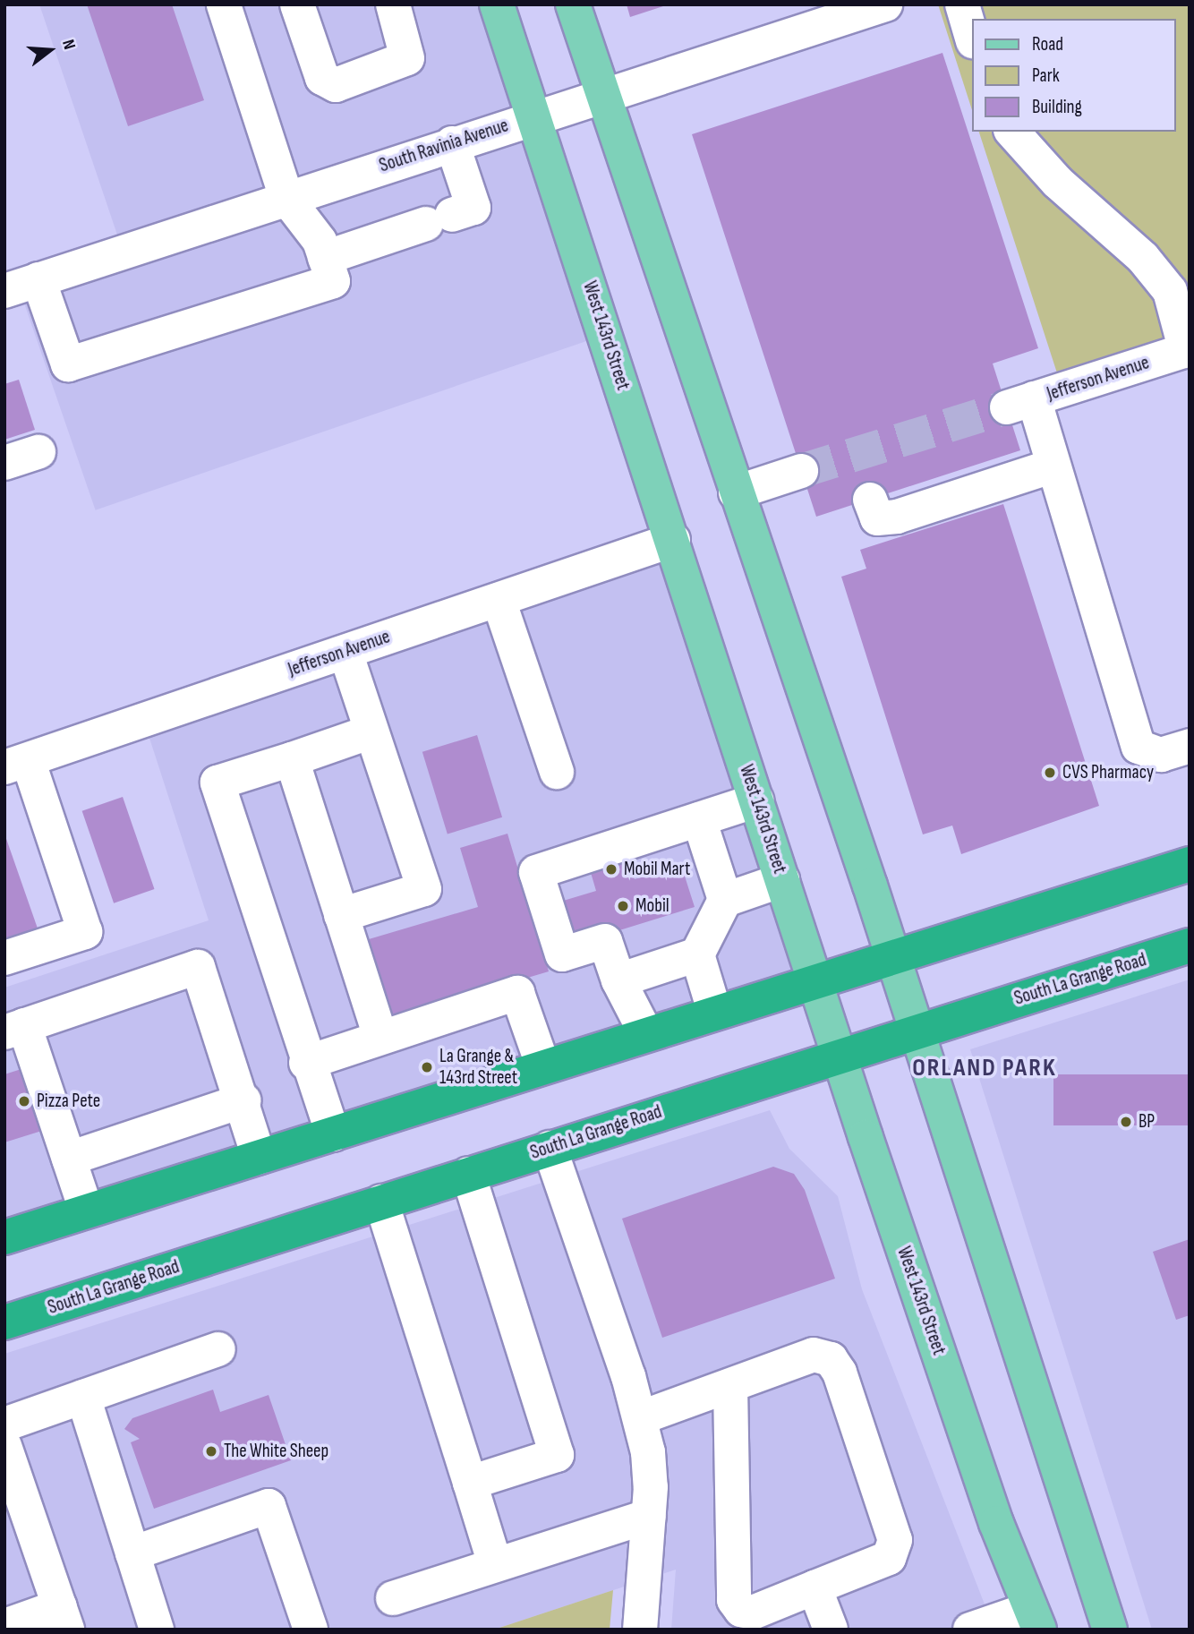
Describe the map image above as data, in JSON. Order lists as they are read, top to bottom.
{
  "streets": {
    "highway": ["South La Grange Road"],
    "main road": ["West 143rd Street"],
    "street": ["South Ravinia Avenue", "Jefferson Avenue"]
  },
  "crossings": [
    ["South Ravinia Avenue", "West 143rd Street"],
    ["West 143rd Street", "Jefferson Avenue"],
    ["West 143rd Street", "South La Grange Road"]
  ],
  "districts": ["ORLAND PARK"],
  "places": [
    "CVS Pharmacy",
    "Mobil Mart",
    "Mobil",
    "La Grange & 143rd Street",
    "Pizza Pete",
    "BP",
    "The White Sheep"
  ],
  "legend": ["Road", "Park", "Building"],
  "north": "right"
}
